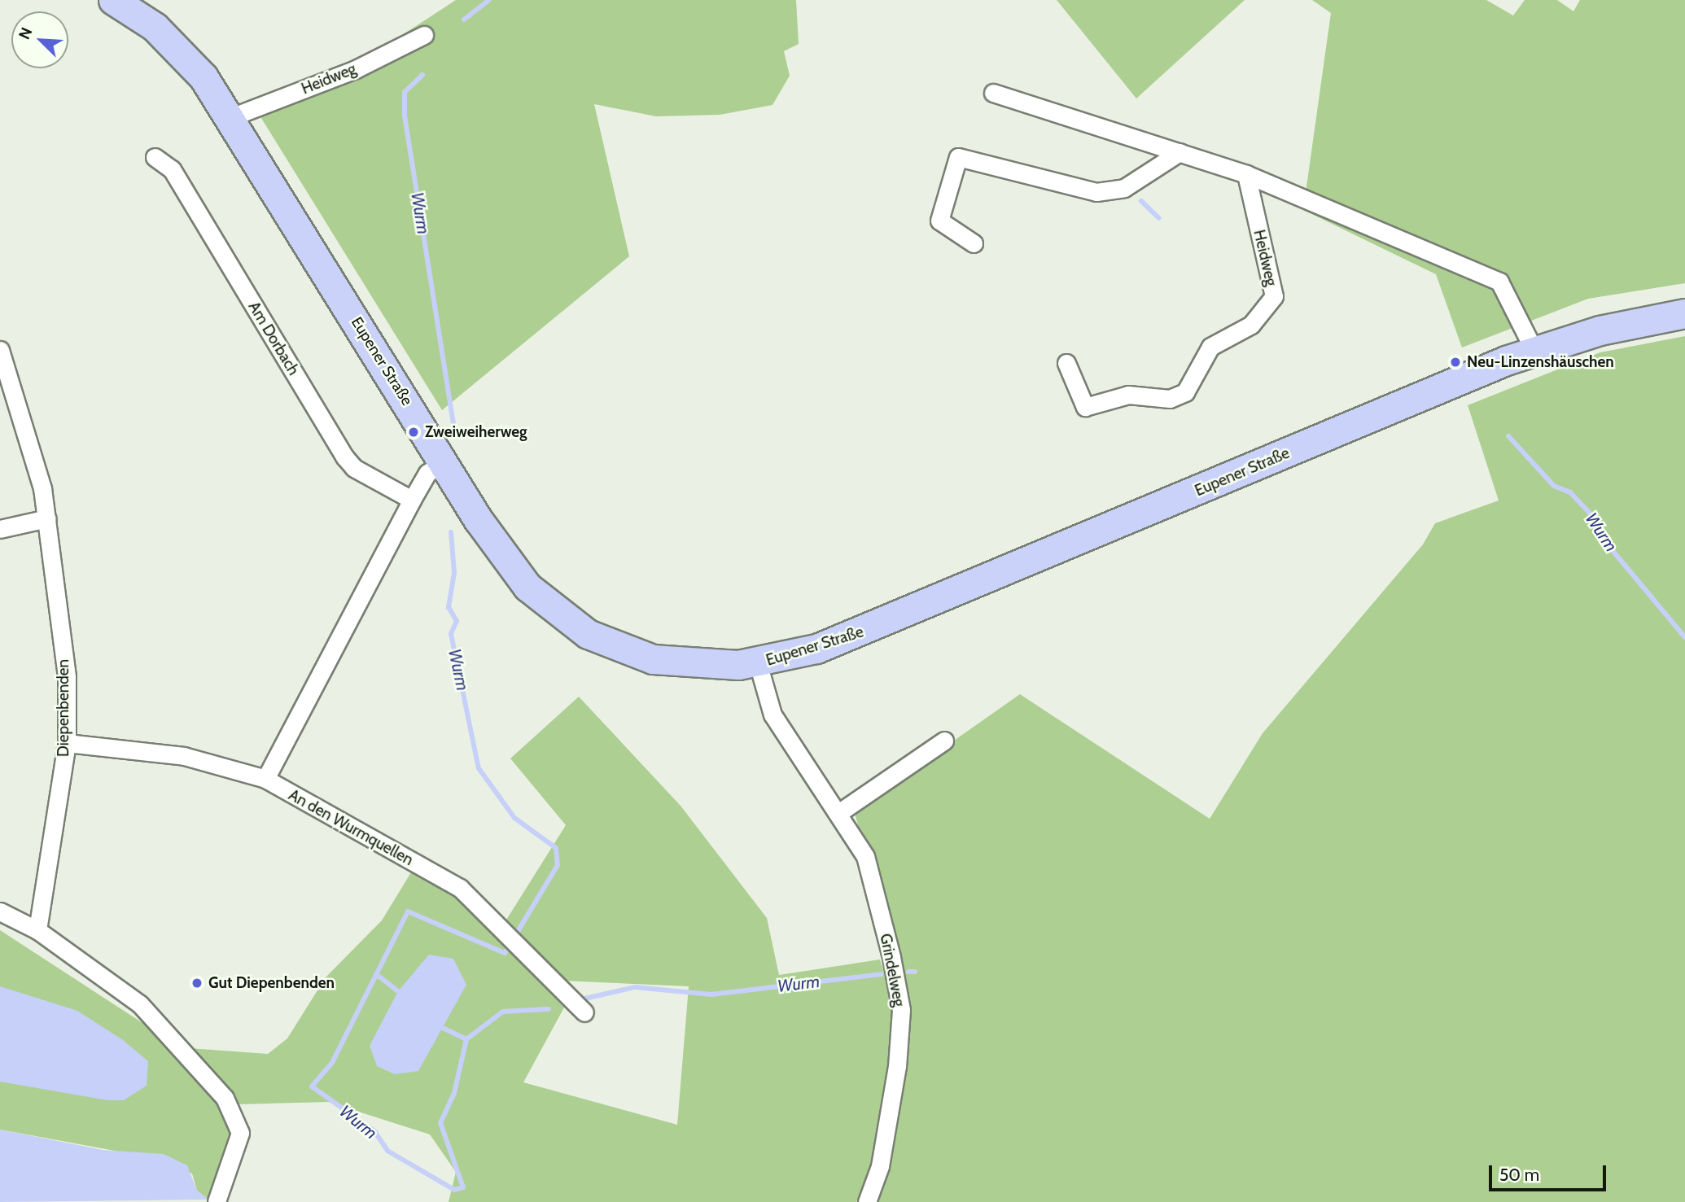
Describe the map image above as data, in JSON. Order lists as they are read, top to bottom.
{
  "streets": {
    "main road": ["Eupener Straße"],
    "street": [
      "Heidweg",
      "Am Dorbach",
      "Diepenbenden",
      "An den Wurmquellen",
      "Grindelweg"
    ]
  },
  "crossings": [
    ["Heidweg", "Eupener Straße"],
    ["Eupener Straße", "Grindelweg"],
    ["Diepenbenden", "An den Wurmquellen"]
  ],
  "water": ["Wurm"],
  "places": ["Neu-Linzenshäuschen", "Zweiweiherweg", "Gut Diepenbenden"],
  "scale_bar": "50 m",
  "north": "top left"
}
